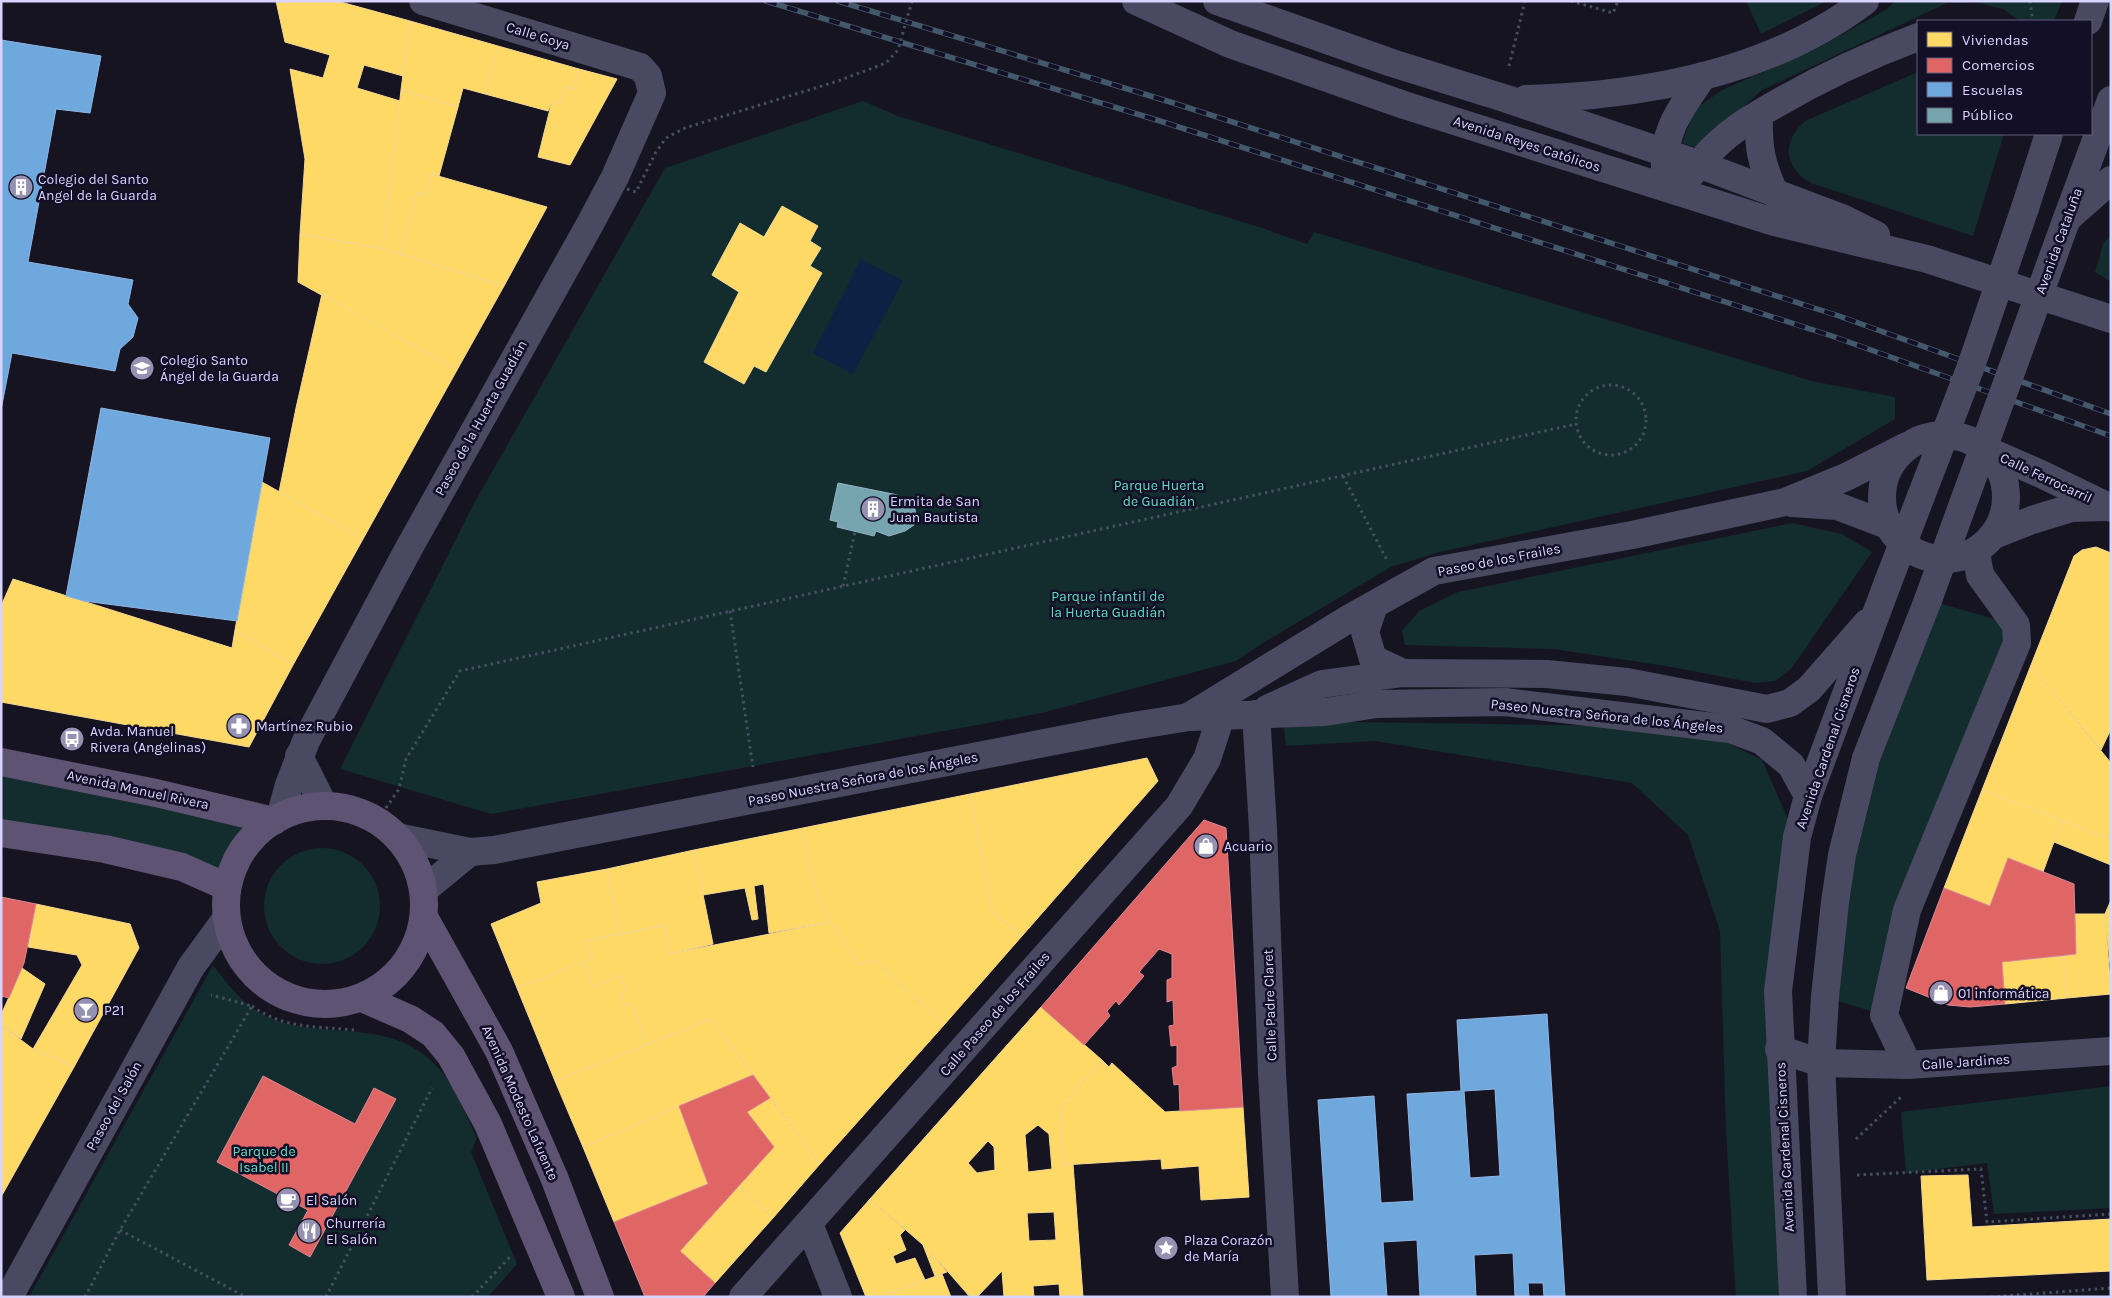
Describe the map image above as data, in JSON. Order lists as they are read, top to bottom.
{
  "streets": {
    "main road": ["Avenida Manuel Rivera", "Avenida Modesto Lafuente"],
    "street": [
      "Calle Goya",
      "Avenida Reyes Católicos",
      "Avenida Cataluña",
      "Paseo de la Huerta Guadián",
      "Calle Ferrocarril",
      "Paseo de los Frailes",
      "Paseo Nuestra Señora de los Ángeles",
      "Avenida Cardenal Cisneros",
      "Calle Padre Claret",
      "Calle Paseo de los Frailes",
      "Calle Jardines",
      "Paseo del Salón"
    ]
  },
  "crossings": [
    ["Calle Goya", "Paseo de la Huerta Guadián"],
    ["Avenida Cataluña", "Calle Jardines"],
    ["Paseo de la Huerta Guadián", "Avenida Manuel Rivera"],
    ["Calle Ferrocarril", "Paseo de los Frailes"],
    ["Paseo de los Frailes", "Paseo Nuestra Señora de los Ángeles"],
    ["Paseo Nuestra Señora de los Ángeles", "Avenida Cardenal Cisneros"],
    ["Paseo Nuestra Señora de los Ángeles", "Calle Padre Claret"],
    ["Paseo Nuestra Señora de los Ángeles", "Calle Paseo de los Frailes"],
    ["Avenida Cardenal Cisneros", "Calle Jardines"]
  ],
  "parks": ["Parque Huerta de Guadián", "Parque infantil de la Huerta Guadián", "Parque de Isabel II"],
  "places": {
    "building": ["Colegio del Santo Angel de la Guarda", "Ermita de San Juan Bautista"],
    "school or university": ["Colegio Santo Ángel de la Guarda"],
    "pharmacy": ["Martínez Rubio"],
    "bus stop": ["Avda. Manuel Rivera (Angelinas)"],
    "shop": ["Acuario", "01 informática"],
    "bar": ["P21"],
    "cafe": ["El Salón"],
    "restaurant": ["Churrería El Salón"],
    "place": ["Plaza Corazón de María"]
  },
  "legend": [
    "Viviendas",
    "Comercios",
    "Escuelas",
    "Público"
  ]
}
